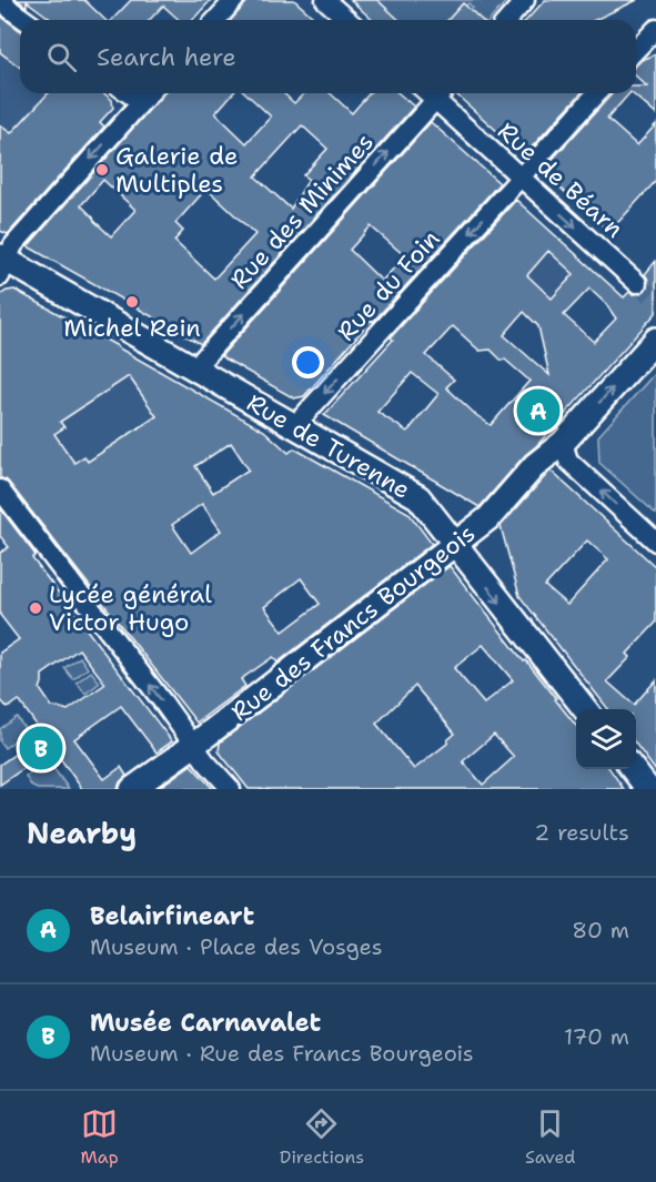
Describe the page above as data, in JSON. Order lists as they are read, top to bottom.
{
  "streets": {
    "street": [
      "Rue de Béarn",
      "Rue des Minimes",
      "Rue du Foin",
      "Rue de Turenne",
      "Rue des Francs Bourgeois"
    ]
  },
  "crossings": [
    ["Rue de Béarn", "Rue des Minimes"],
    ["Rue de Béarn", "Rue du Foin"],
    ["Rue des Minimes", "Rue de Turenne"],
    ["Rue du Foin", "Rue de Turenne"],
    ["Rue de Turenne", "Rue des Francs Bourgeois"]
  ],
  "one_way": ["Rue de Béarn", "Rue des Minimes", "Rue du Foin"],
  "places": ["Galerie de Multiples", "Michel Rein", "Lycée général Victor Hugo"],
  "page": {
    "search": "Search here",
    "pins": ["A", "B"],
    "heading": ["Nearby", "2 results"],
    "list": [
      {
        "mark": "A",
        "name": "Belairfineart",
        "note": "Museum · Place des Vosges",
        "value": "80 m"
      },
      {
        "mark": "B",
        "name": "Musée Carnavalet",
        "note": "Museum · Rue des Francs Bourgeois",
        "value": "170 m"
      }
    ],
    "nav": ["Map", "Directions", "Saved"]
  }
}
